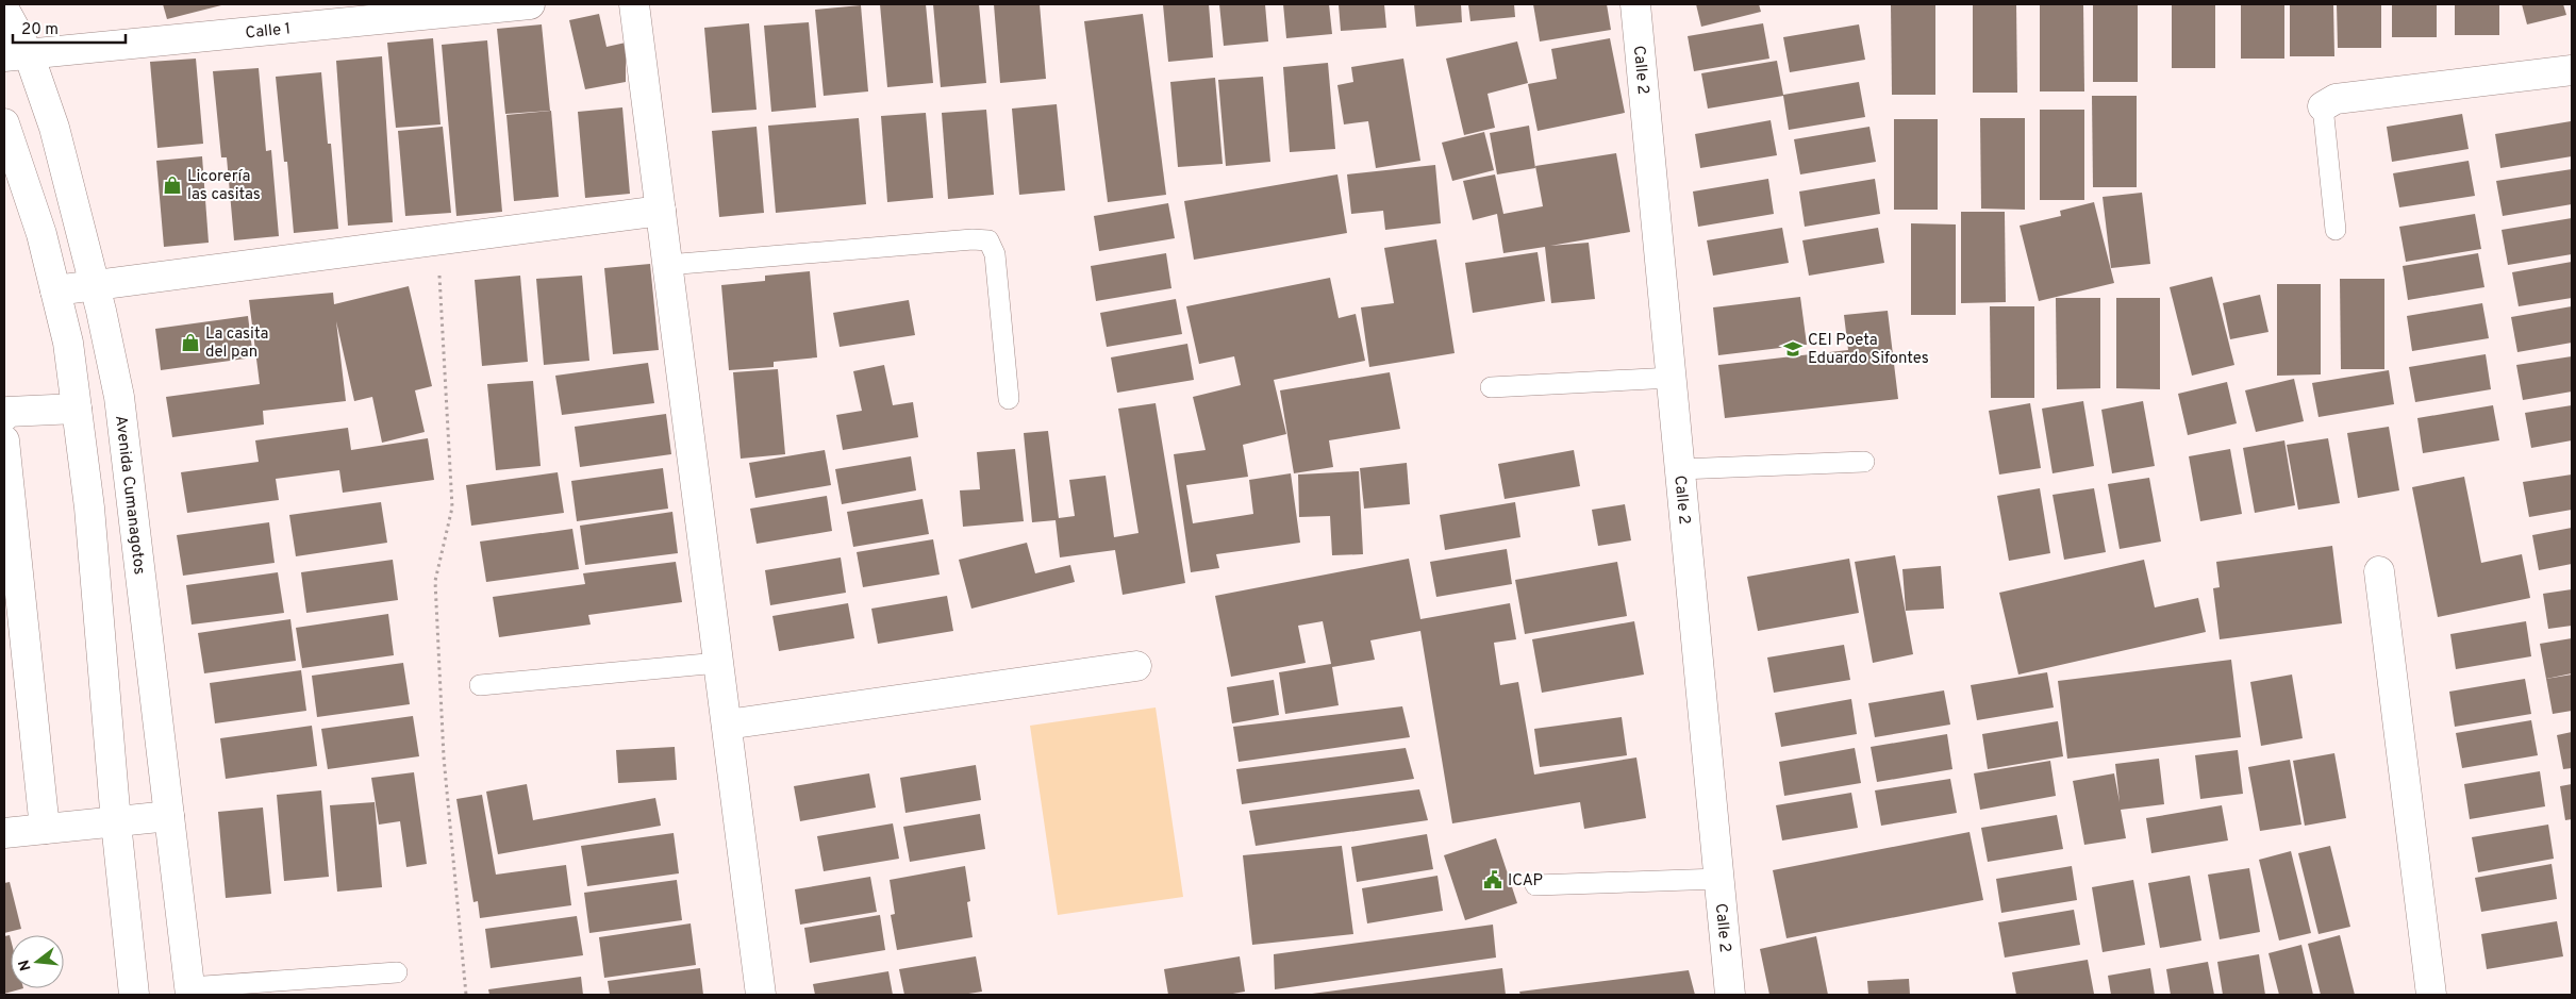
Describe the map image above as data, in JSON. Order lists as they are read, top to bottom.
{
  "streets": {
    "street": ["Calle 1", "Calle 2", "Avenida Cumanagotos"]
  },
  "crossings": [
    ["Calle 1", "Avenida Cumanagotos"]
  ],
  "places": {
    "shop": ["Licorería las casitas", "La casita del pan"],
    "school or university": ["CEI Poeta Eduardo Sifontes"],
    "public building": ["ICAP"]
  },
  "scale_bar": "20 m",
  "north": "left"
}
